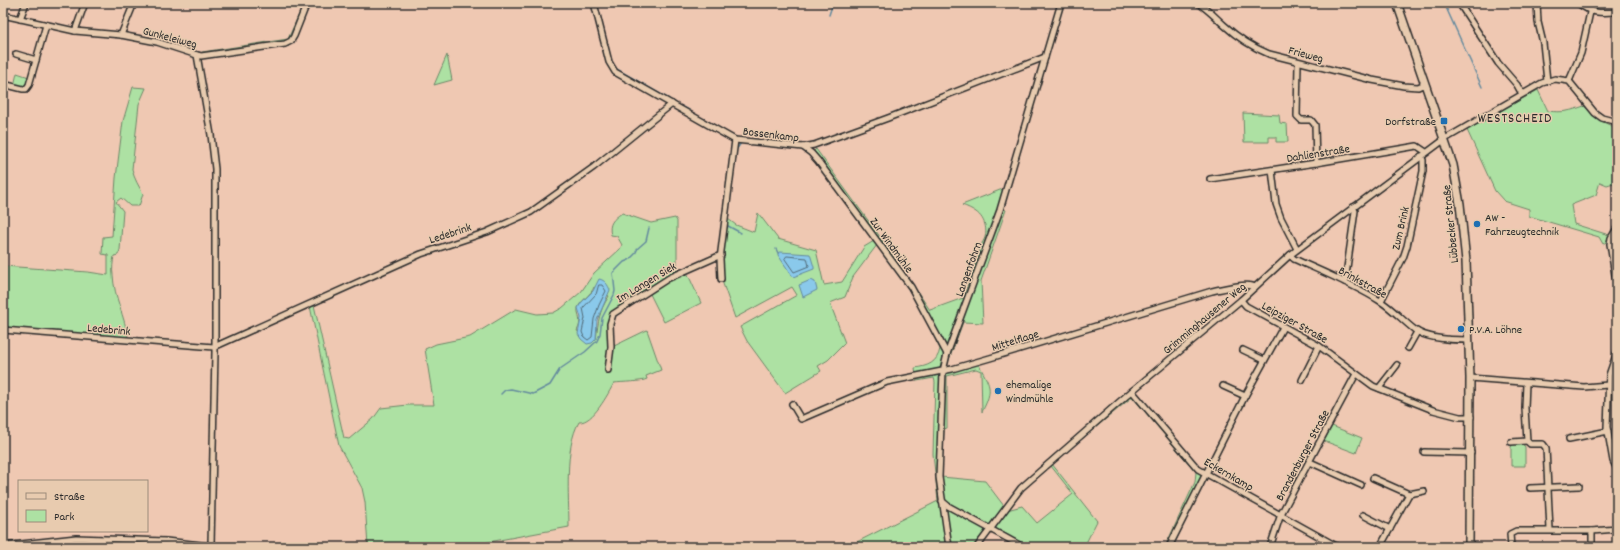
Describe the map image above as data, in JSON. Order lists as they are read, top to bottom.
{
  "streets": {
    "main road": ["Lübbecker Straße"],
    "street": [
      "Gunkeleiweg",
      "Frieweg",
      "Bossenkamp",
      "Dahlienstraße",
      "Zum Brink",
      "Ledebrink",
      "Zur Windmühle",
      "Langenfohrn",
      "Im Langen Siek",
      "Brinkstraße",
      "Grimminghausener Weg",
      "Leipziger Straße",
      "Mittelflage",
      "Brandenburger Straße",
      "Eckernkamp"
    ]
  },
  "crossings": [
    ["Frieweg", "Lübbecker Straße"],
    ["Bossenkamp", "Ledebrink"],
    ["Bossenkamp", "Zur Windmühle"],
    ["Bossenkamp", "Langenfohrn"],
    ["Dahlienstraße", "Grimminghausener Weg"],
    ["Lübbecker Straße", "Brinkstraße"],
    ["Lübbecker Straße", "Grimminghausener Weg"],
    ["Lübbecker Straße", "Leipziger Straße"],
    ["Zum Brink", "Brinkstraße"],
    ["Zum Brink", "Grimminghausener Weg"],
    ["Zur Windmühle", "Langenfohrn"],
    ["Langenfohrn", "Mittelflage"],
    ["Brinkstraße", "Grimminghausener Weg"],
    ["Grimminghausener Weg", "Leipziger Straße"],
    ["Grimminghausener Weg", "Mittelflage"],
    ["Grimminghausener Weg", "Eckernkamp"],
    ["Leipziger Straße", "Brandenburger Straße"],
    ["Brandenburger Straße", "Eckernkamp"]
  ],
  "districts": ["WESTSCHEID"],
  "places": {
    "transit": ["Dorfstraße"],
    "other": ["AW - Fahrzeugtechnik", "P.V.A. Löhne", "ehemalige Windmühle"]
  },
  "legend": ["Straße", "Park"]
}
